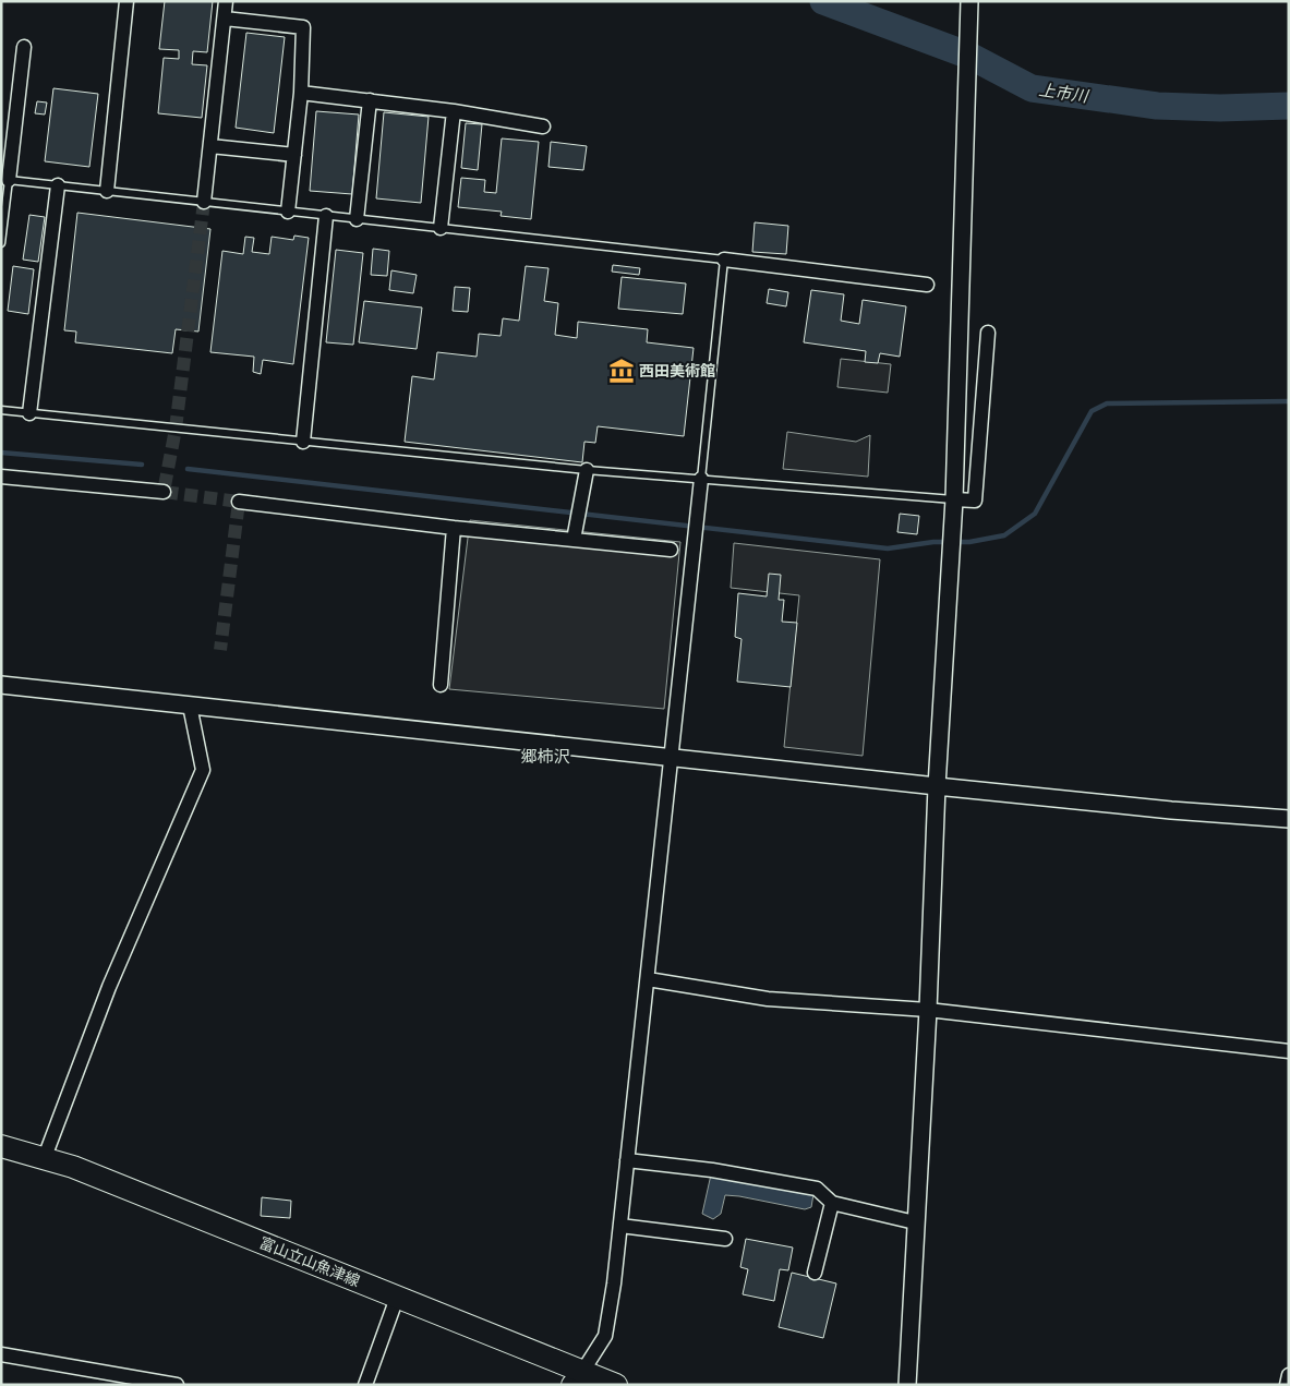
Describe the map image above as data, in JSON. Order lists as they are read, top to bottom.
{
  "streets": {
    "main road": ["富山立山魚津線"]
  },
  "districts": ["郷柿沢"],
  "water": ["上市川"],
  "places": {
    "museum": ["西田美術館"]
  }
}
